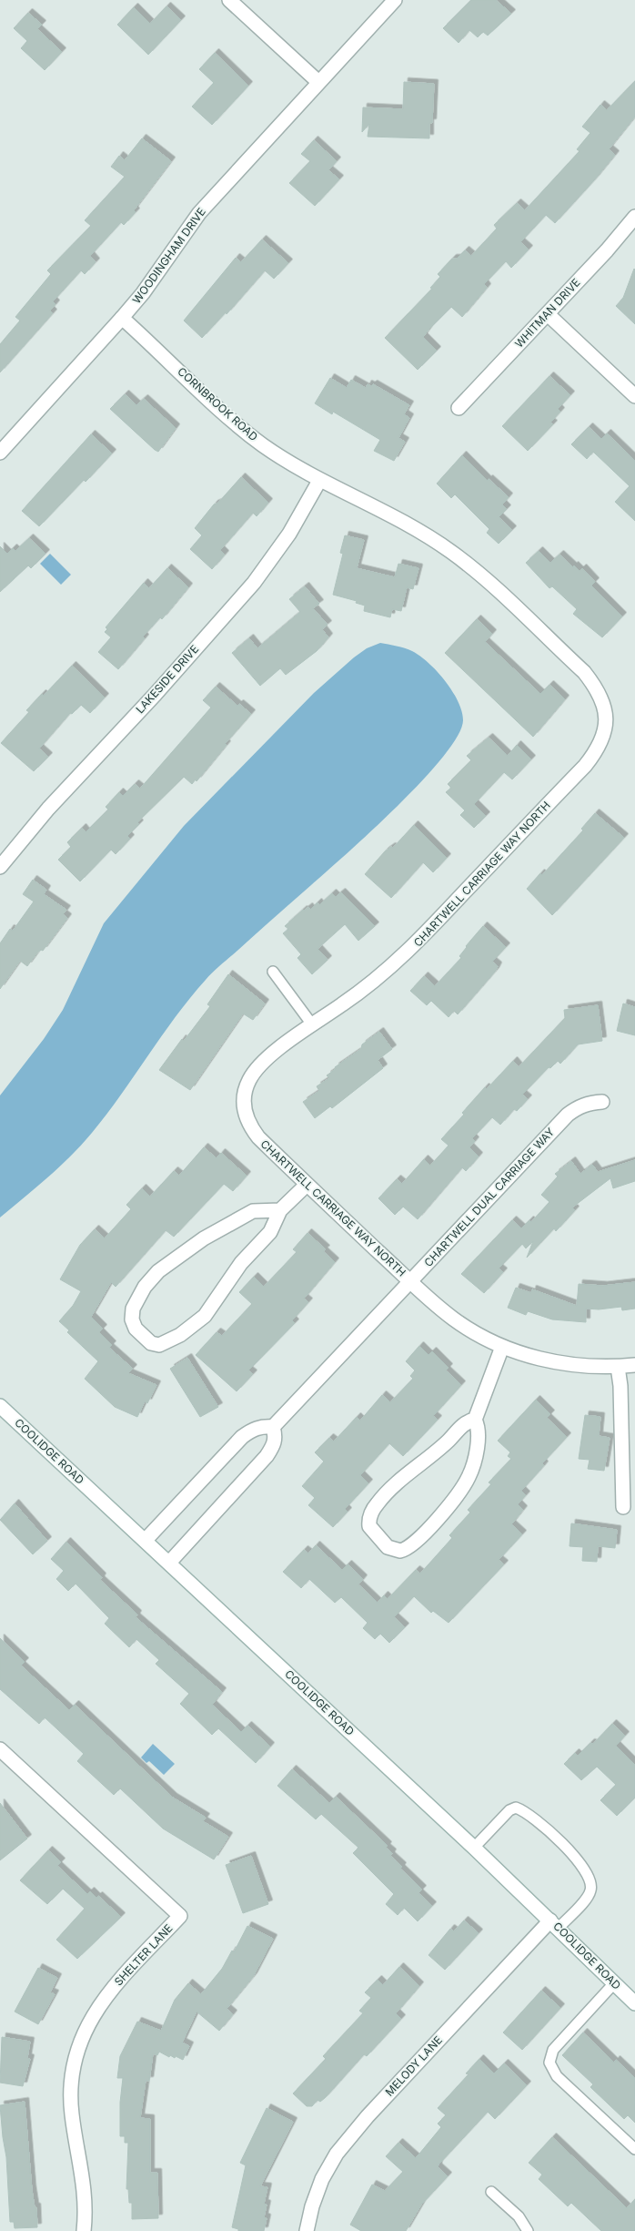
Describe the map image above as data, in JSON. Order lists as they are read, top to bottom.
{
  "streets": {
    "street": [
      "WOODINGHAM DRIVE",
      "WHITMAN DRIVE",
      "CORNBROOK ROAD",
      "LAKESIDE DRIVE",
      "CHARTWELL CARRIAGE WAY NORTH",
      "CHARTWELL DUAL CARRIAGE WAY",
      "COOLIDGE ROAD",
      "SHELTER LANE",
      "MELODY LANE"
    ]
  },
  "crossings": [
    ["WOODINGHAM DRIVE", "CORNBROOK ROAD"],
    ["CORNBROOK ROAD", "LAKESIDE DRIVE"],
    ["CORNBROOK ROAD", "CHARTWELL CARRIAGE WAY NORTH"],
    ["LAKESIDE DRIVE", "CHARTWELL CARRIAGE WAY NORTH"],
    ["CHARTWELL CARRIAGE WAY NORTH", "CHARTWELL DUAL CARRIAGE WAY"],
    ["COOLIDGE ROAD", "MELODY LANE"]
  ]
}
